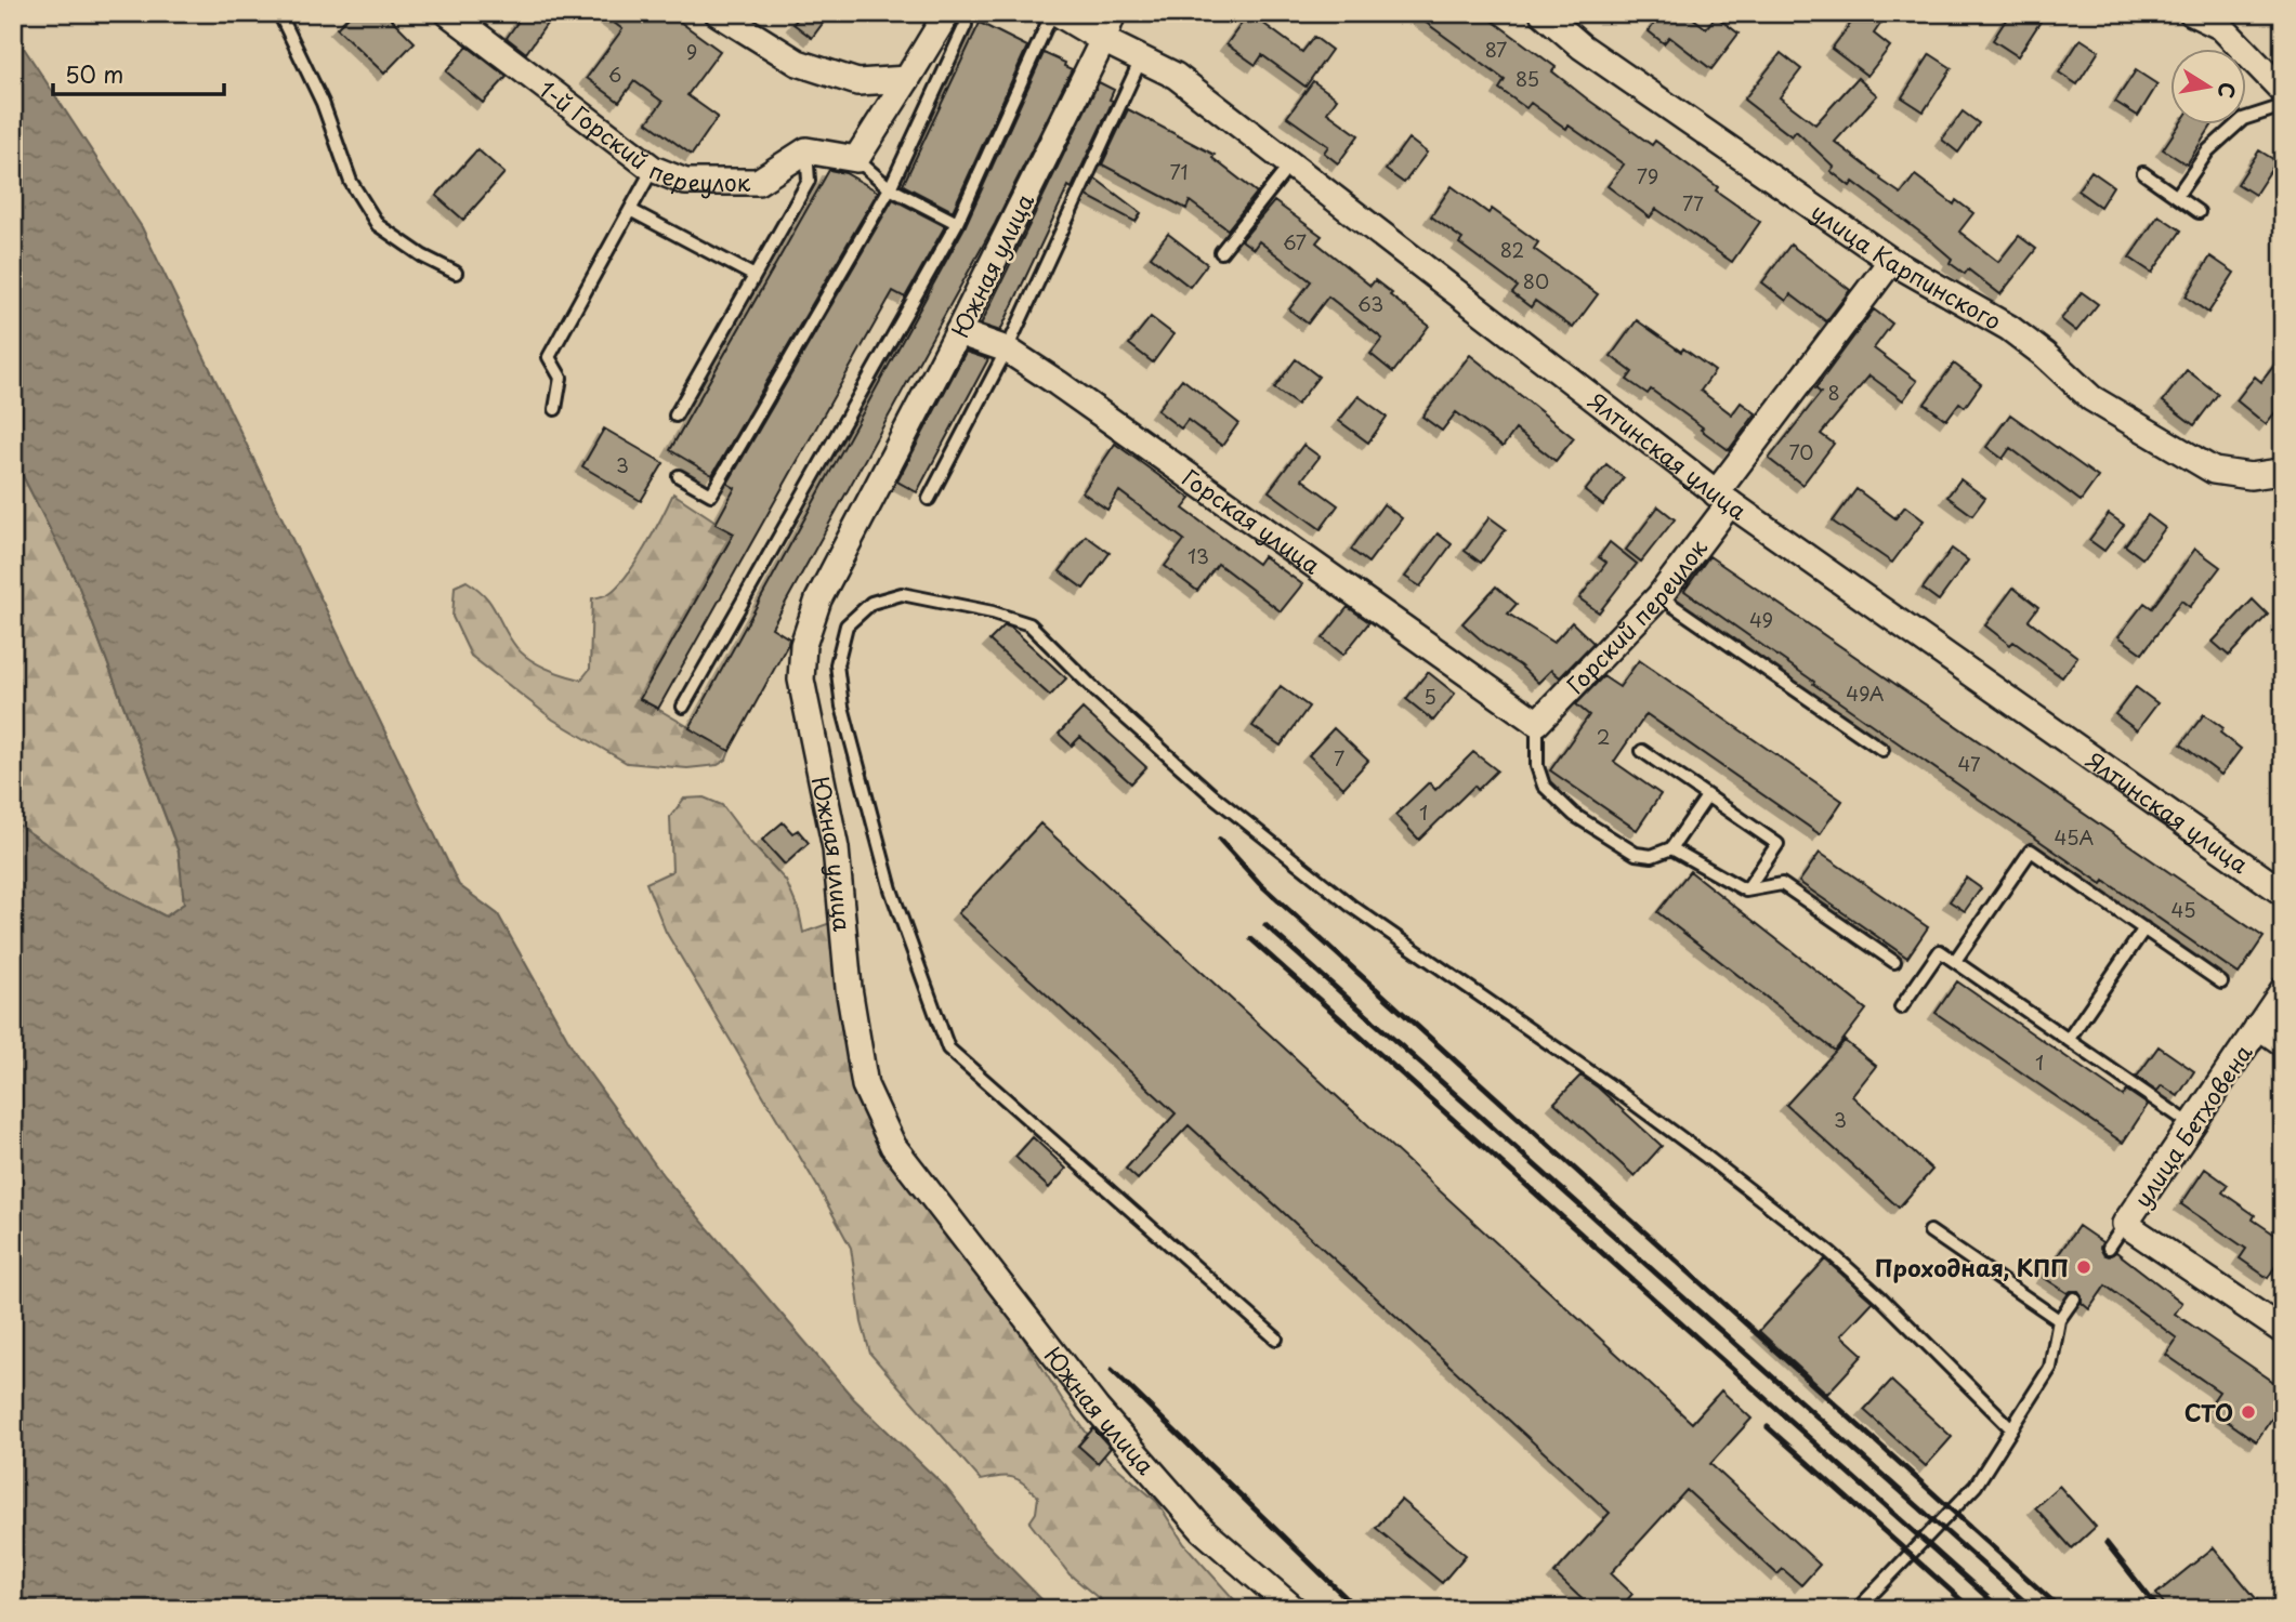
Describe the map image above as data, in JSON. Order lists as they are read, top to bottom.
{
  "streets": {
    "street": [
      "1-й Горский переулок",
      "улица Карпинского",
      "Южная улица",
      "Ялтинская улица",
      "Горская улица",
      "Горский переулок",
      "улица Бетховена"
    ]
  },
  "crossings": [
    ["улица Карпинского", "Горский переулок"],
    ["Южная улица", "Ялтинская улица"],
    ["Южная улица", "Горская улица"],
    ["Ялтинская улица", "Горский переулок"],
    ["Горская улица", "Горский переулок"]
  ],
  "places": ["Проходная, КПП", "СТО"],
  "house_numbers": [
    "87",
    "9",
    "6",
    "85",
    "71",
    "79",
    "77",
    "67",
    "82",
    "80",
    "63",
    "8",
    "70",
    "3",
    "13",
    "49",
    "49А",
    "5",
    "2",
    "7",
    "47",
    "1",
    "45А",
    "45",
    "1",
    "3"
  ],
  "scale_bar": "50 m",
  "north": "right"
}
